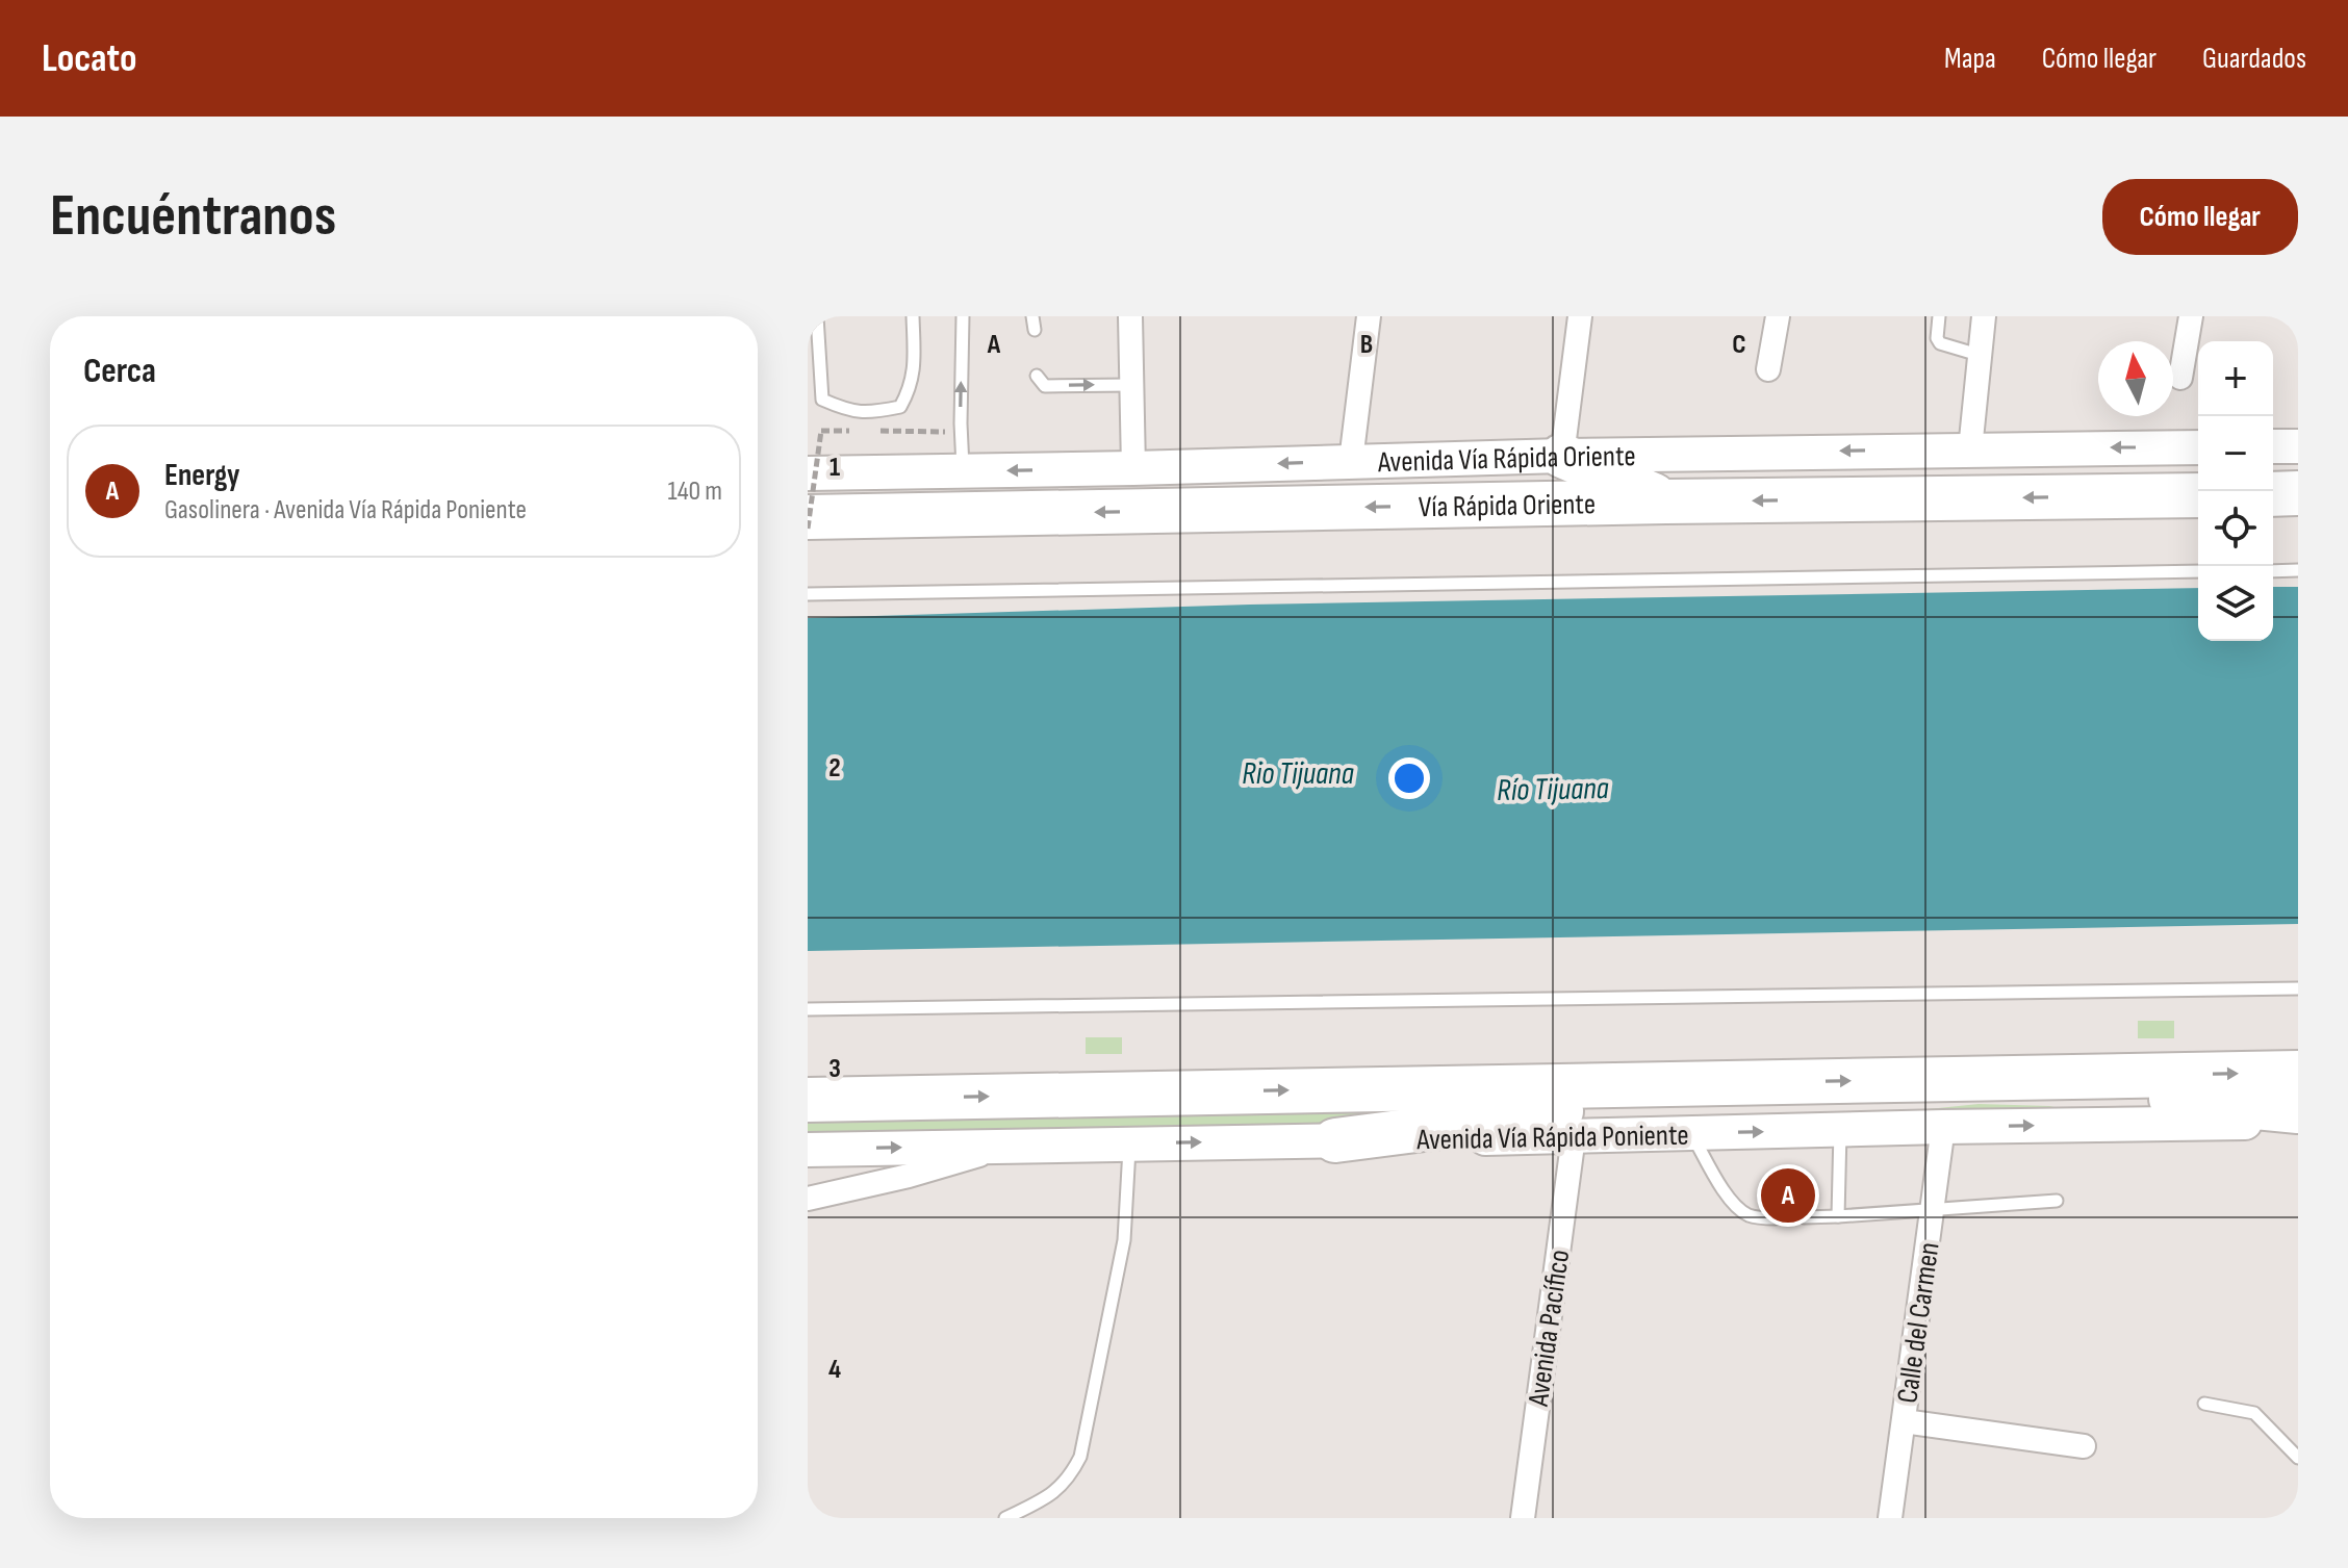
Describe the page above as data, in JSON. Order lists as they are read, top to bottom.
{
  "streets": {
    "highway": ["Vía Rápida Oriente", "Avenida Vía Rápida Poniente"],
    "main road": ["Avenida Vía Rápida Oriente"],
    "street": ["Calle del Carmen", "Avenida Pacífico"]
  },
  "crossings": [
    ["Avenida Vía Rápida Poniente", "Calle del Carmen"],
    ["Avenida Vía Rápida Poniente", "Avenida Pacífico"]
  ],
  "one_way": ["Avenida Vía Rápida Oriente", "Vía Rápida Oriente"],
  "water": ["Rio Tijuana", "Río Tijuana"],
  "north": "top",
  "page": {
    "header": "Locato",
    "nav": ["Mapa", "Cómo llegar", "Guardados"],
    "buttons": "Cómo llegar",
    "title": "Encuéntranos",
    "heading": "Cerca",
    "map_buttons": ["+", "−"],
    "list": [
      {
        "mark": "A",
        "name": "Energy",
        "note": "Gasolinera · Avenida Vía Rápida Poniente",
        "value": "140 m"
      }
    ],
    "pins": "A"
  },
  "grid": {
    "columns": ["A", "B", "C"],
    "rows": [
      "1",
      "2",
      "3",
      "4"
    ]
  }
}
